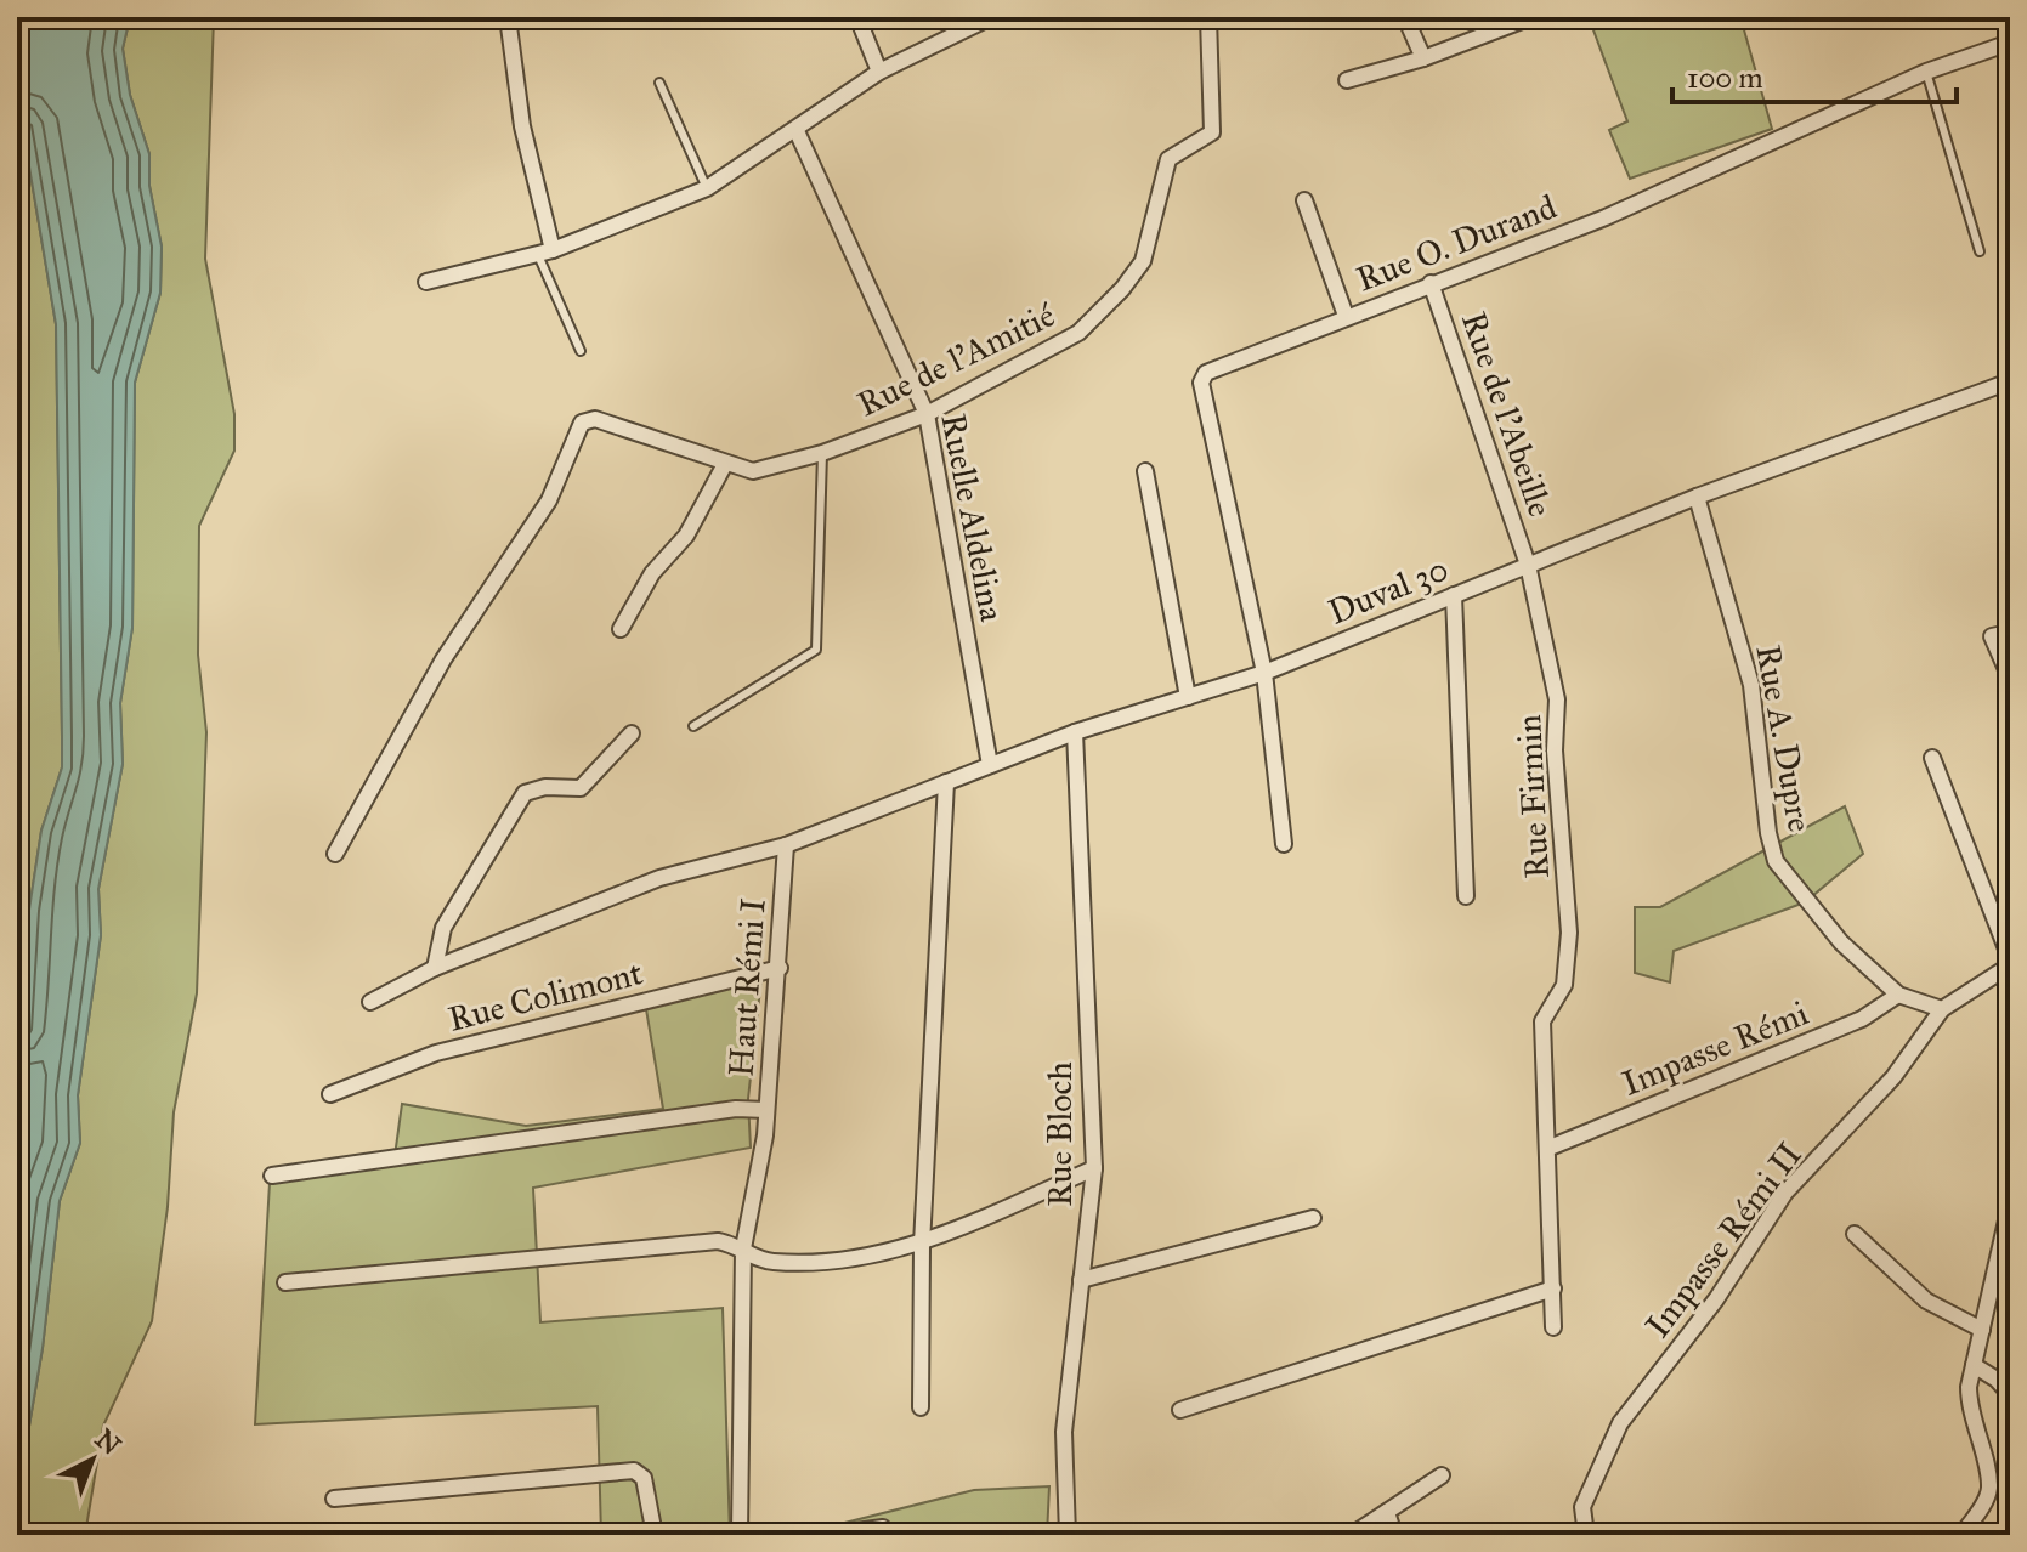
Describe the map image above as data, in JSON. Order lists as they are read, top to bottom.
{
  "streets": {
    "street": [
      "Rue O. Durand",
      "Rue de l'Amitié",
      "Rue de l'Abeille",
      "Ruelle Aldelina",
      "Duval 30",
      "Rue A. Dupre",
      "Rue Firmin",
      "Haut Rémi I",
      "Rue Colimont",
      "Impasse Rémi",
      "Rue Bloch",
      "Impasse Rémi II"
    ]
  },
  "crossings": [
    ["Rue O. Durand", "Rue de l'Abeille"],
    ["Rue O. Durand", "Duval 30"],
    ["Rue de l'Amitié", "Ruelle Aldelina"],
    ["Rue de l'Abeille", "Duval 30"],
    ["Rue de l'Abeille", "Rue Firmin"],
    ["Ruelle Aldelina", "Duval 30"],
    ["Duval 30", "Rue A. Dupre"],
    ["Duval 30", "Rue Firmin"],
    ["Duval 30", "Haut Rémi I"],
    ["Duval 30", "Rue Bloch"],
    ["Rue A. Dupre", "Impasse Rémi"],
    ["Rue A. Dupre", "Impasse Rémi II"],
    ["Rue Firmin", "Impasse Rémi"],
    ["Haut Rémi I", "Rue Colimont"]
  ],
  "scale_bar": "100 m",
  "north": "top right"
}
